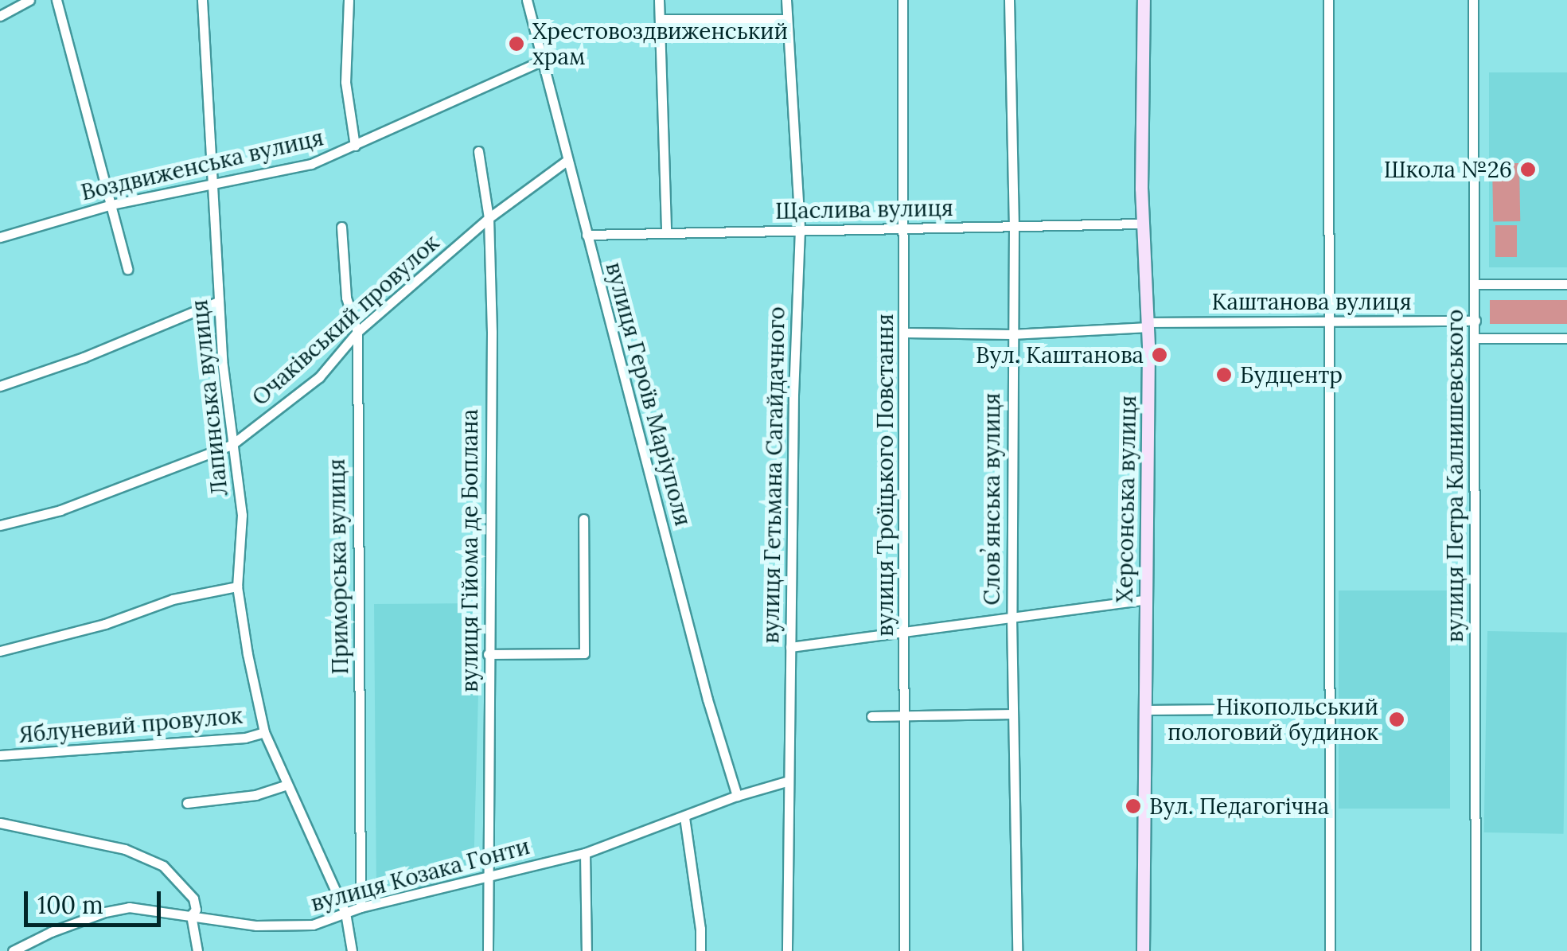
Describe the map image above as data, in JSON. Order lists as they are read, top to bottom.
{
  "streets": {
    "main road": ["Херсонська вулиця"],
    "street": [
      "Воздвиженська вулиця",
      "Щаслива вулиця",
      "Каштанова вулиця",
      "Очаківський провулок",
      "вулиця Героїв Маріуполя",
      "Лапинська вулиця",
      "вулиця Гетьмана Сагайдачного",
      "вулиця Троїцького Повстання",
      "вулиця Петра Калнишевського",
      "Словʼянська вулиця",
      "вулиця Гійома де Боплана",
      "Приморська вулиця",
      "Яблуневий провулок",
      "вулиця Козака Гонти"
    ]
  },
  "crossings": [
    ["Воздвиженська вулиця", "вулиця Героїв Маріуполя"],
    ["Воздвиженська вулиця", "Лапинська вулиця"],
    ["Щаслива вулиця", "вулиця Героїв Маріуполя"],
    ["Щаслива вулиця", "вулиця Гетьмана Сагайдачного"],
    ["Щаслива вулиця", "вулиця Троїцького Повстання"],
    ["Щаслива вулиця", "Словʼянська вулиця"],
    ["Щаслива вулиця", "Херсонська вулиця"],
    ["Каштанова вулиця", "вулиця Троїцького Повстання"],
    ["Каштанова вулиця", "вулиця Петра Калнишевського"],
    ["Каштанова вулиця", "Словʼянська вулиця"],
    ["Каштанова вулиця", "Херсонська вулиця"],
    ["Очаківський провулок", "вулиця Героїв Маріуполя"],
    ["Очаківський провулок", "Лапинська вулиця"],
    ["Очаківський провулок", "вулиця Гійома де Боплана"],
    ["Очаківський провулок", "Приморська вулиця"],
    ["вулиця Героїв Маріуполя", "вулиця Козака Гонти"],
    ["Лапинська вулиця", "Яблуневий провулок"],
    ["Лапинська вулиця", "вулиця Козака Гонти"],
    ["вулиця Гетьмана Сагайдачного", "вулиця Козака Гонти"],
    ["вулиця Гійома де Боплана", "вулиця Козака Гонти"],
    ["Приморська вулиця", "вулиця Козака Гонти"]
  ],
  "places": [
    "Хрестовоздвиженський храм",
    "Школа №26",
    "Вул. Каштанова",
    "Будцентр",
    "Нікопольський пологовий будинок",
    "Вул. Педагогічна"
  ],
  "scale_bar": "100 m"
}
